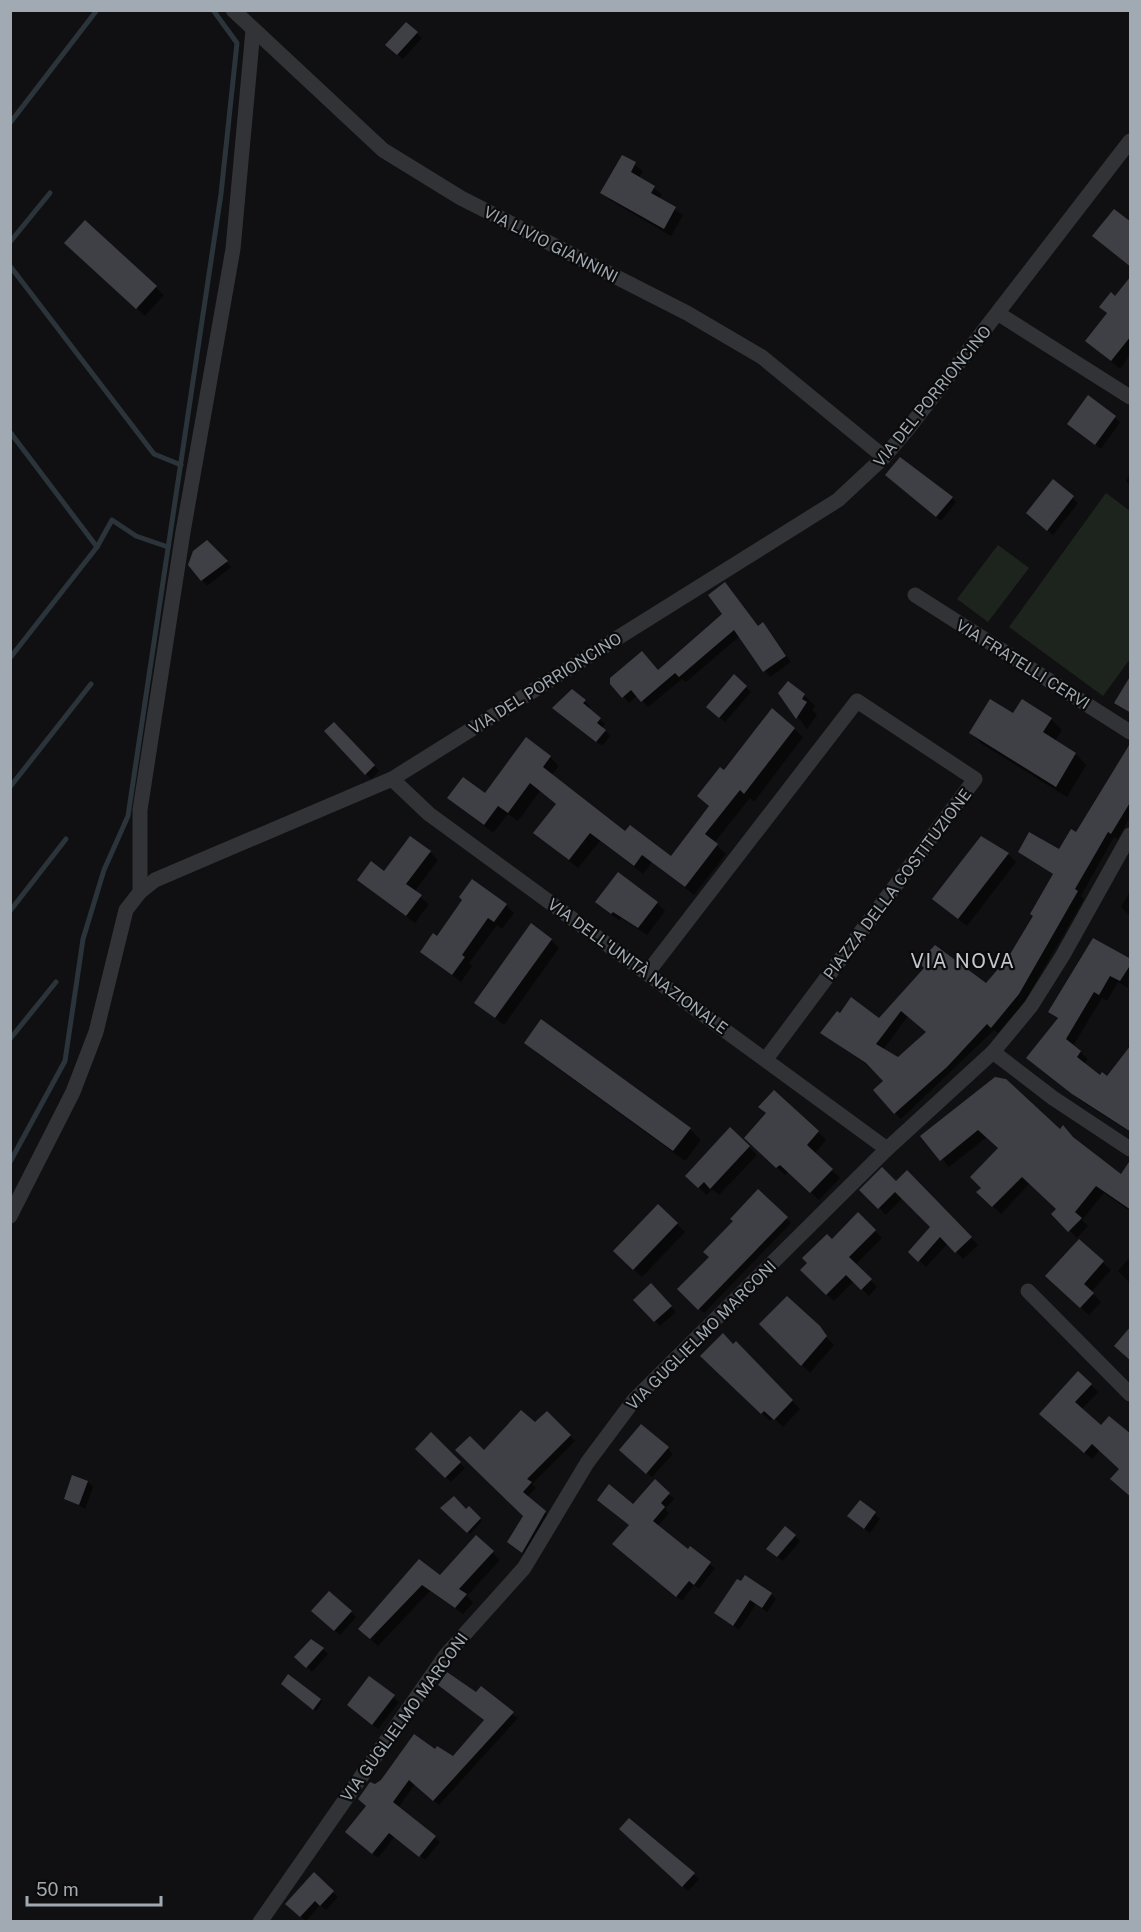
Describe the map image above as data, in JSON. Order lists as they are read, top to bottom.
{
  "streets": {
    "street": [
      "VIA LIVIO GIANNINI",
      "VIA DEL PORRIONCINO",
      "VIA FRATELLI CERVI",
      "PIAZZA DELLA COSTITUZIONE",
      "VIA DELL'UNITÀ NAZIONALE",
      "VIA GUGLIELMO MARCONI"
    ]
  },
  "crossings": [
    ["VIA LIVIO GIANNINI", "VIA DEL PORRIONCINO"],
    ["VIA DEL PORRIONCINO", "VIA DELL'UNITÀ NAZIONALE"],
    ["PIAZZA DELLA COSTITUZIONE", "VIA DELL'UNITÀ NAZIONALE"],
    ["VIA DELL'UNITÀ NAZIONALE", "VIA GUGLIELMO MARCONI"]
  ],
  "districts": ["VIA NOVA"],
  "scale_bar": "50 m"
}
